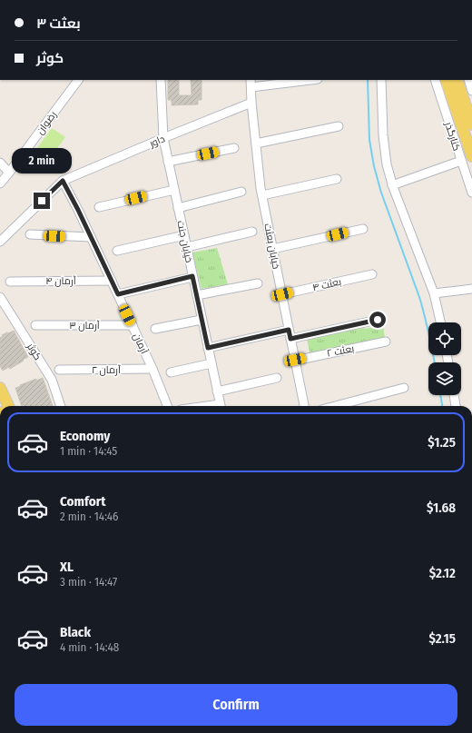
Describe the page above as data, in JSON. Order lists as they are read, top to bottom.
{
  "streets": {
    "street": [
      "رضوان",
      "کنارگذر",
      "داور",
      "خیابان جنت",
      "خیابان بعثت",
      "آرمان ۴",
      "بعثت ۴",
      "آرمان ۳",
      "آرمان",
      "بعثت ۲",
      "کوثر",
      "آرمان ۲"
    ]
  },
  "crossings": [
    ["داور", "خیابان جنت"],
    ["داور", "خیابان بعثت"],
    ["داور", "آرمان"],
    ["خیابان بعثت", "بعثت ۴"],
    ["خیابان بعثت", "بعثت ۲"],
    ["آرمان ۴", "آرمان"],
    ["آرمان ۳", "آرمان"],
    ["آرمان", "آرمان ۲"]
  ],
  "page": {
    "banner": ["بعثت ۳", "کوثر"],
    "bubble": "2 min",
    "list": [
      {
        "name": "Economy",
        "note": "1 min · 14:45",
        "value": "$1.25"
      },
      {
        "name": "Comfort",
        "note": "2 min · 14:46",
        "value": "$1.68"
      },
      {
        "name": "XL",
        "note": "3 min · 14:47",
        "value": "$2.12"
      },
      {
        "name": "Black",
        "note": "4 min · 14:48",
        "value": "$2.15"
      }
    ],
    "buttons": "Confirm"
  }
}
